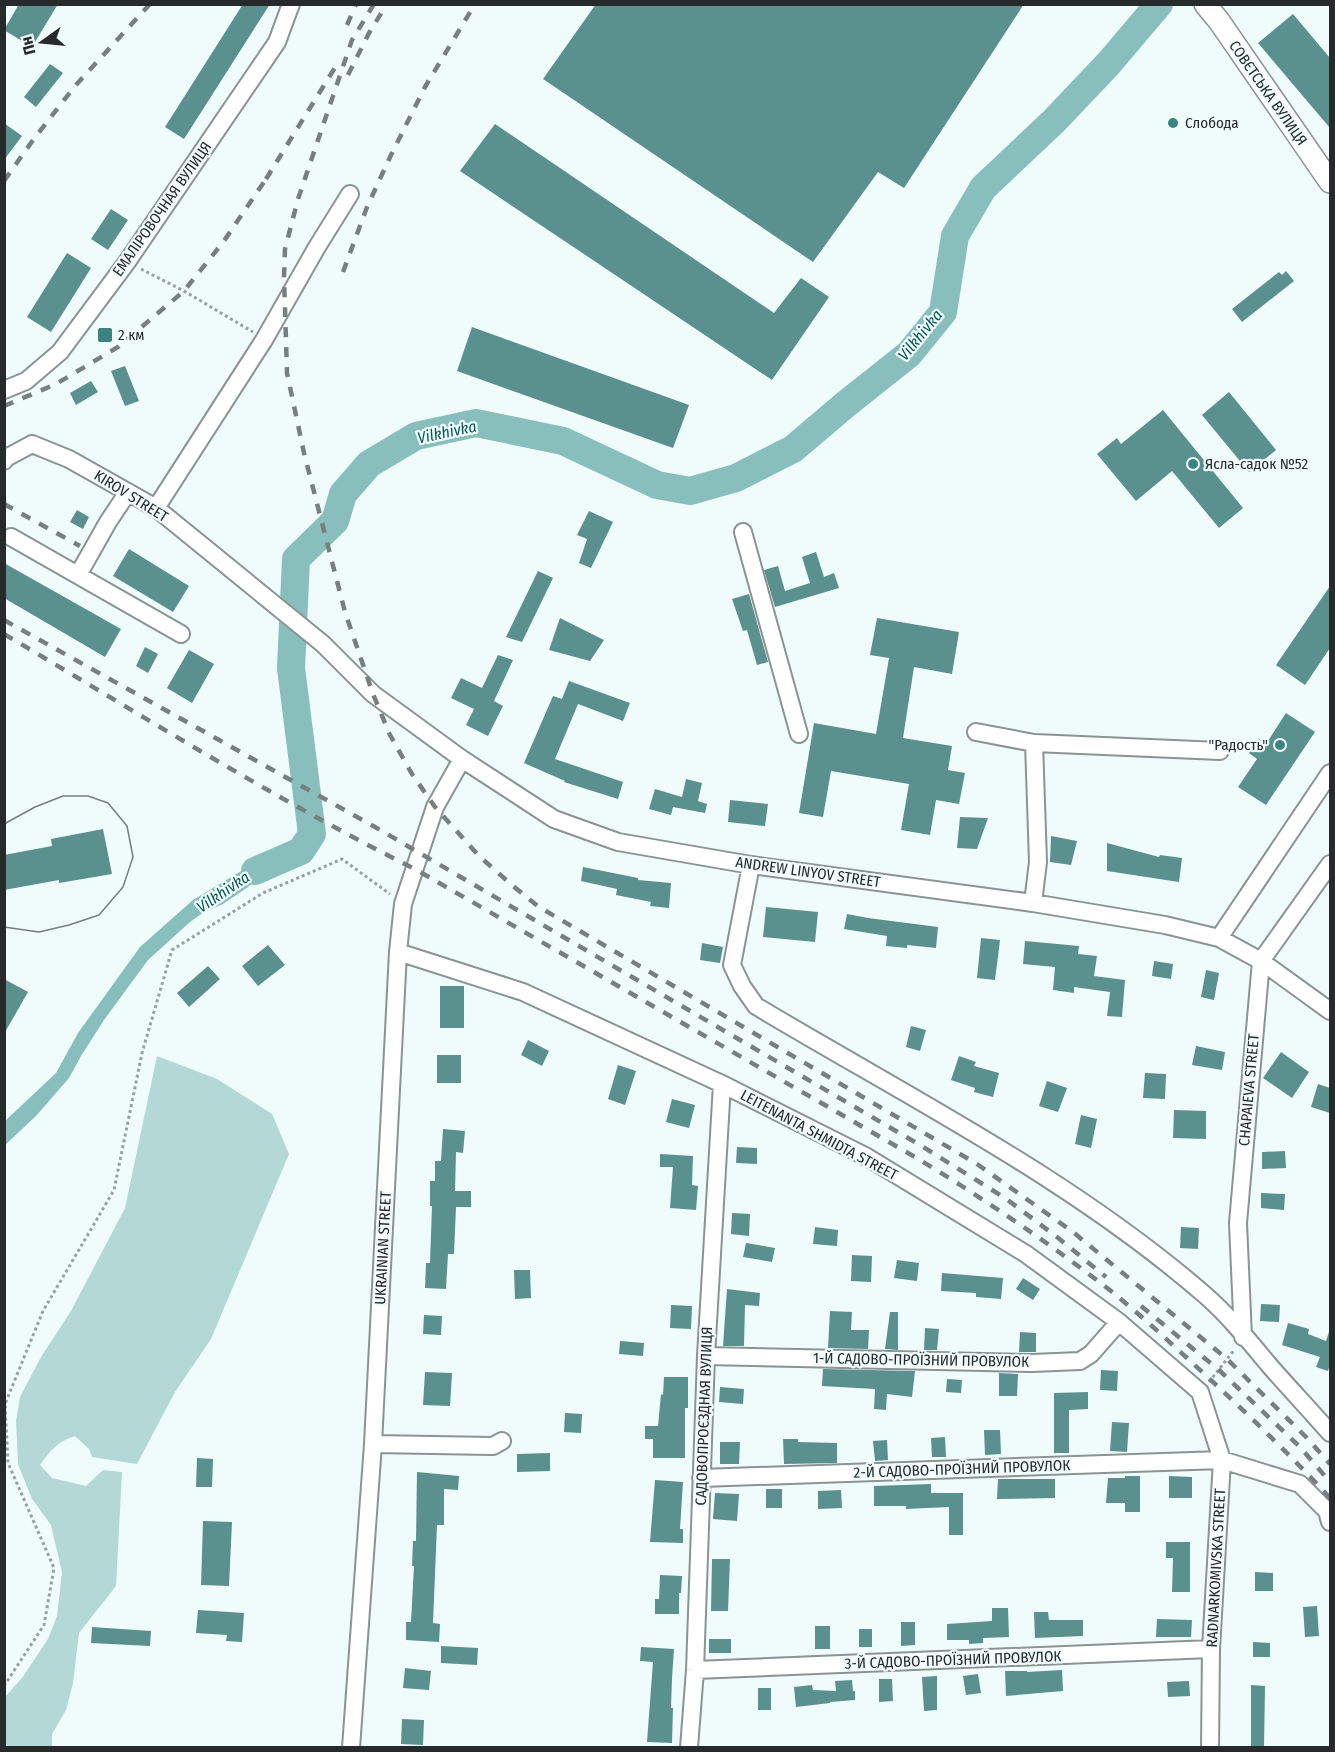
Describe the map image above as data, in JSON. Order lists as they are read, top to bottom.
{
  "streets": {
    "main road": ["СОВЄТСЬКА ВУЛИЦЯ"],
    "street": [
      "ЕМАЛІРОВОЧНАЯ ВУЛИЦЯ",
      "KIROV STREET",
      "ANDREW LINYOV STREET",
      "CHAPAIEVA STREET",
      "LEITENANTA SHMIDTA STREET",
      "UKRAINIAN STREET",
      "1-Й САДОВО-ПРОЇЗНИЙ ПРОВУЛОК",
      "САДОВОПРОЄЗДНАЯ ВУЛИЦЯ",
      "2-Й САДОВО-ПРОЇЗНИЙ ПРОВУЛОК",
      "RADNARKOMIVSKA STREET",
      "3-Й САДОВО-ПРОЇЗНИЙ ПРОВУЛОК"
    ]
  },
  "crossings": [
    ["KIROV STREET", "ANDREW LINYOV STREET"],
    ["ANDREW LINYOV STREET", "CHAPAIEVA STREET"],
    ["ANDREW LINYOV STREET", "UKRAINIAN STREET"],
    ["LEITENANTA SHMIDTA STREET", "UKRAINIAN STREET"],
    ["LEITENANTA SHMIDTA STREET", "1-Й САДОВО-ПРОЇЗНИЙ ПРОВУЛОК"],
    ["LEITENANTA SHMIDTA STREET", "САДОВОПРОЄЗДНАЯ ВУЛИЦЯ"],
    ["LEITENANTA SHMIDTA STREET", "RADNARKOMIVSKA STREET"],
    ["1-Й САДОВО-ПРОЇЗНИЙ ПРОВУЛОК", "САДОВОПРОЄЗДНАЯ ВУЛИЦЯ"],
    ["САДОВОПРОЄЗДНАЯ ВУЛИЦЯ", "2-Й САДОВО-ПРОЇЗНИЙ ПРОВУЛОК"],
    ["САДОВОПРОЄЗДНАЯ ВУЛИЦЯ", "3-Й САДОВО-ПРОЇЗНИЙ ПРОВУЛОК"],
    ["2-Й САДОВО-ПРОЇЗНИЙ ПРОВУЛОК", "RADNARKOMIVSKA STREET"],
    ["RADNARKOMIVSKA STREET", "3-Й САДОВО-ПРОЇЗНИЙ ПРОВУЛОК"]
  ],
  "water": ["Vilkhivka"],
  "places": {
    "other": ["Слобода", "Ясла-садок №52", "\"Радость\""],
    "transit": ["2 км"]
  },
  "north": "left"
}
